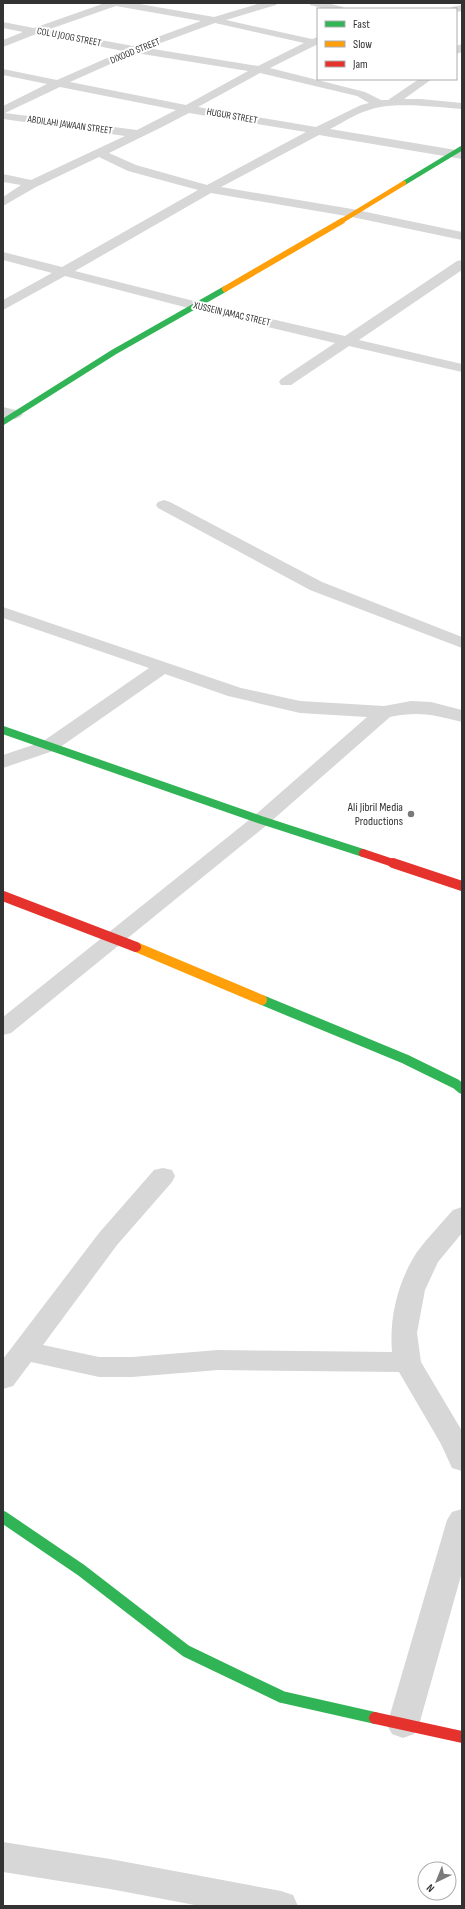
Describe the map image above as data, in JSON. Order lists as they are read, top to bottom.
{
  "streets": {
    "street": [
      "COL U JOOG STREET",
      "DIXOOD STREET",
      "HUGUR STREET",
      "ABDILAHI JAWAAN STREET",
      "XUSSEIN JAMAC STREET"
    ]
  },
  "crossings": [
    ["COL U JOOG STREET", "DIXOOD STREET"],
    ["DIXOOD STREET", "HUGUR STREET"]
  ],
  "places": ["Ali Jibril Media Productions"],
  "legend": ["Fast", "Slow", "Jam"],
  "north": "bottom left"
}
